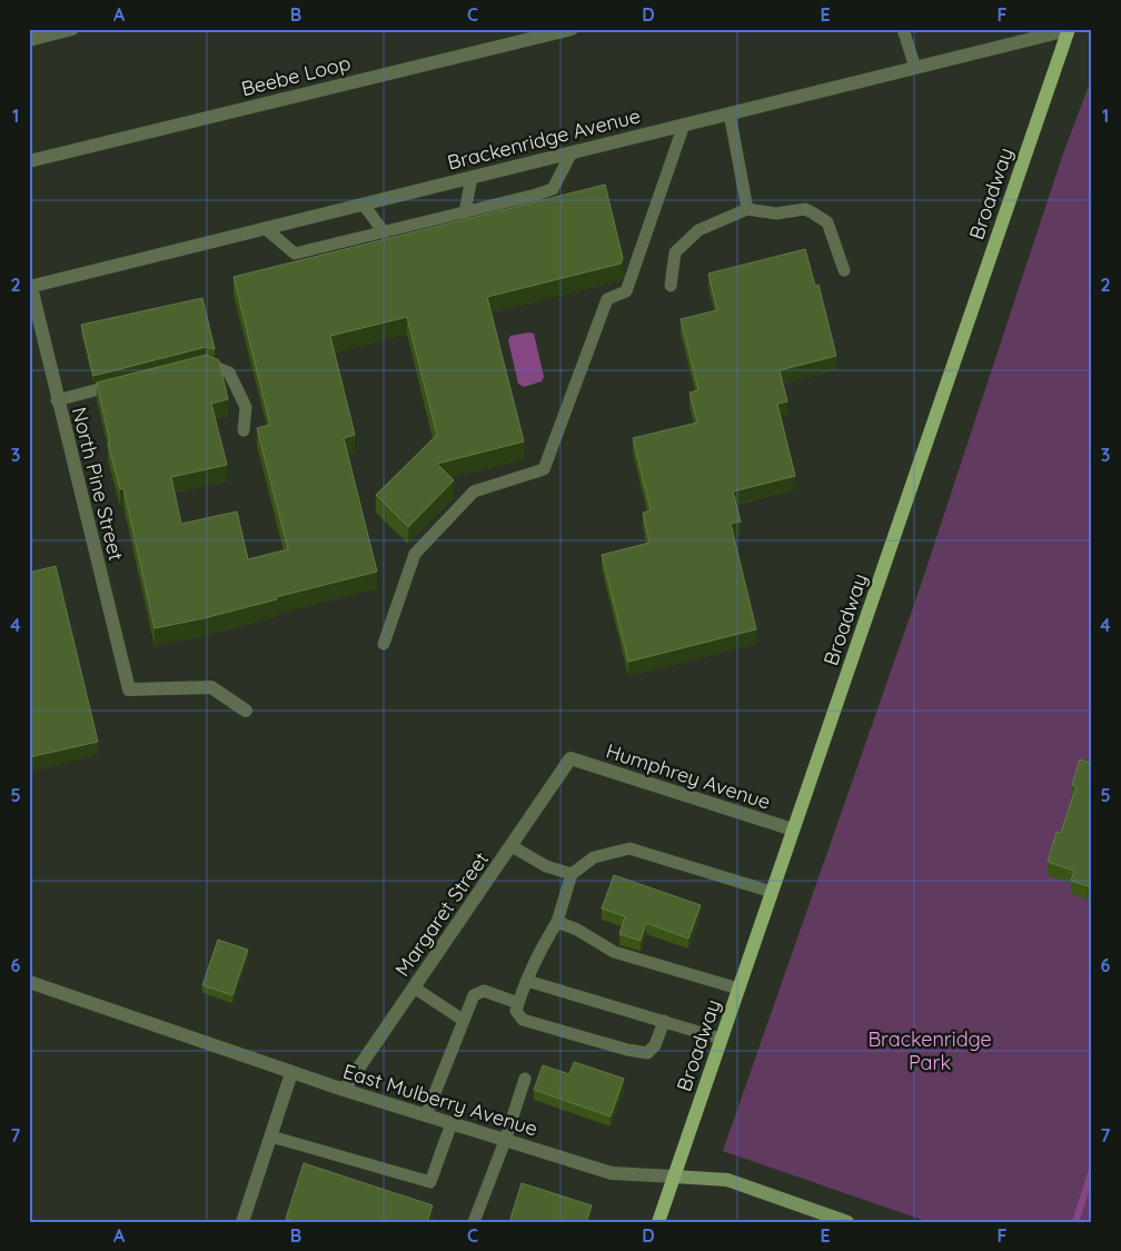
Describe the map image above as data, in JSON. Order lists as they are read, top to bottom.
{
  "streets": {
    "main road": ["Broadway"],
    "street": [
      "Beebe Loop",
      "Brackenridge Avenue",
      "North Pine Street",
      "Humphrey Avenue",
      "Margaret Street",
      "East Mulberry Avenue"
    ]
  },
  "crossings": [
    ["Brackenridge Avenue", "Broadway"],
    ["Brackenridge Avenue", "North Pine Street"],
    ["Broadway", "Humphrey Avenue"],
    ["Broadway", "East Mulberry Avenue"],
    ["Humphrey Avenue", "Margaret Street"],
    ["Margaret Street", "East Mulberry Avenue"]
  ],
  "parks": ["Brackenridge Park"],
  "grid": {
    "columns": [
      "A",
      "B",
      "C",
      "D",
      "E",
      "F"
    ],
    "rows": [
      "1",
      "2",
      "3",
      "4",
      "5",
      "6",
      "7"
    ]
  }
}
